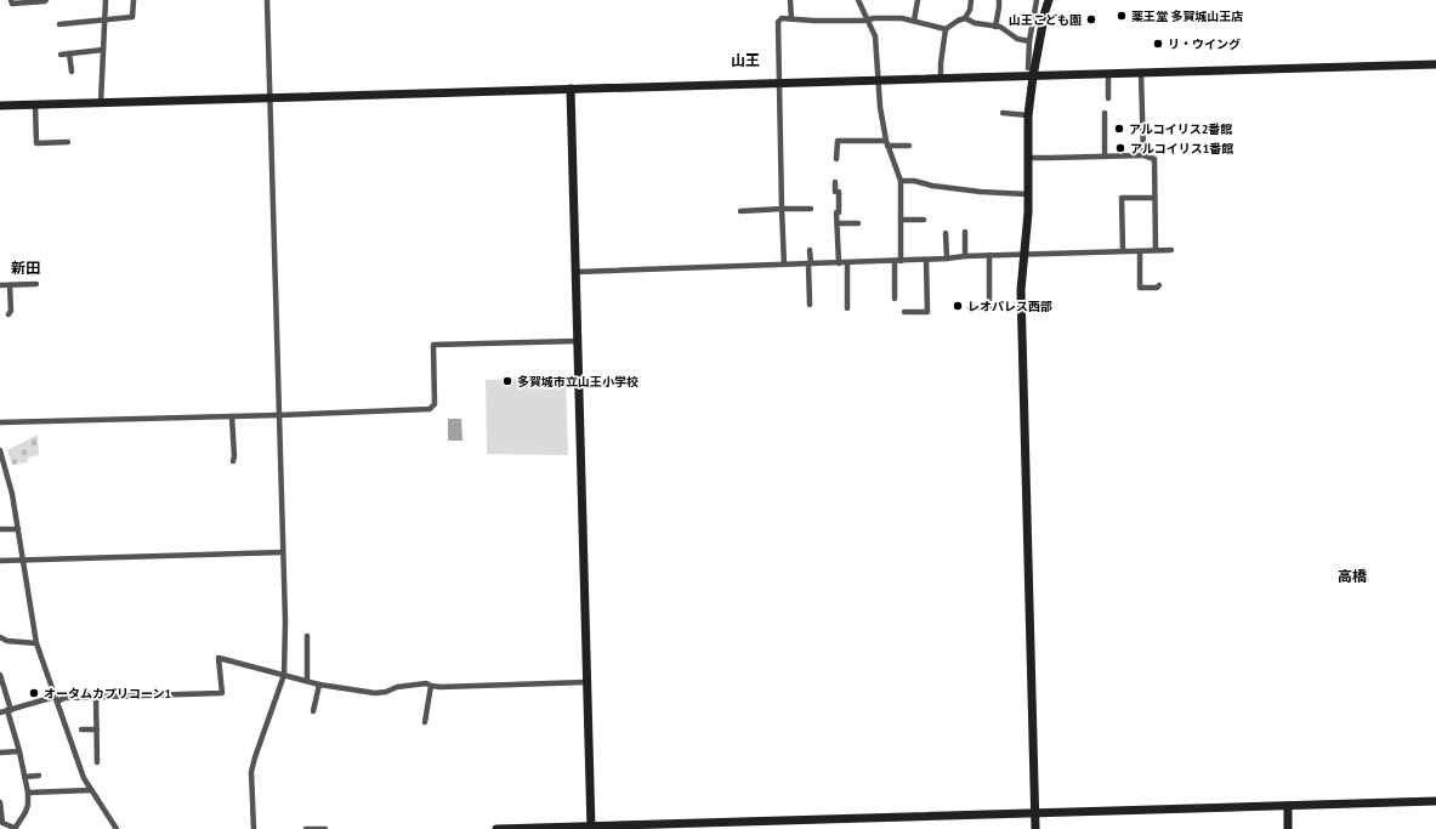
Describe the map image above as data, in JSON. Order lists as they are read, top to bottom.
{
  "districts": ["山王", "新田", "高橋"],
  "places": [
    "薬王堂 多賀城山王店",
    "山王こども園",
    "リ・ウイング",
    "アルコイリス2番館",
    "アルコイリス1番館",
    "レオパレス西部",
    "多賀城市立山王小学校",
    "オータムカプリコーン1"
  ]
}
